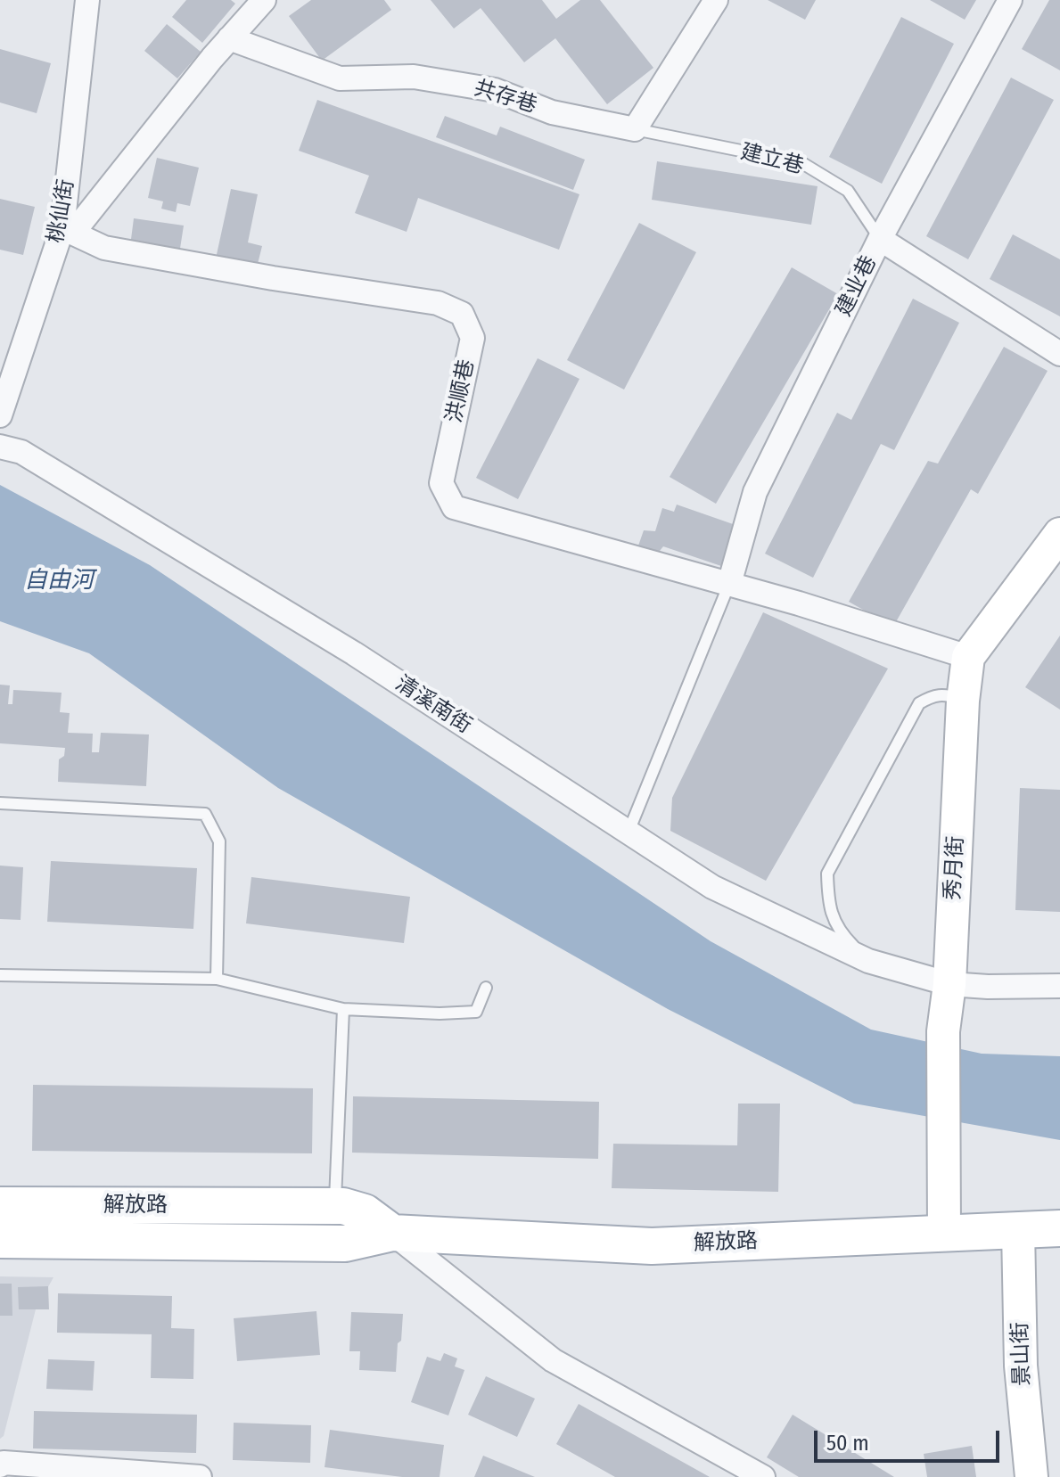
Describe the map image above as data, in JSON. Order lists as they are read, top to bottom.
{
  "streets": {
    "main road": ["解放路"],
    "street": [
      "共存巷",
      "建立巷",
      "桃仙街",
      "建业巷",
      "洪顺巷",
      "清溪南街",
      "秀月街",
      "景山街"
    ]
  },
  "crossings": [
    ["共存巷", "建立巷"],
    ["建立巷", "建业巷"],
    ["桃仙街", "洪顺巷"],
    ["建业巷", "洪顺巷"],
    ["洪顺巷", "秀月街"],
    ["清溪南街", "秀月街"],
    ["秀月街", "解放路"],
    ["解放路", "景山街"]
  ],
  "water": ["自由河"],
  "scale_bar": "50 m"
}
